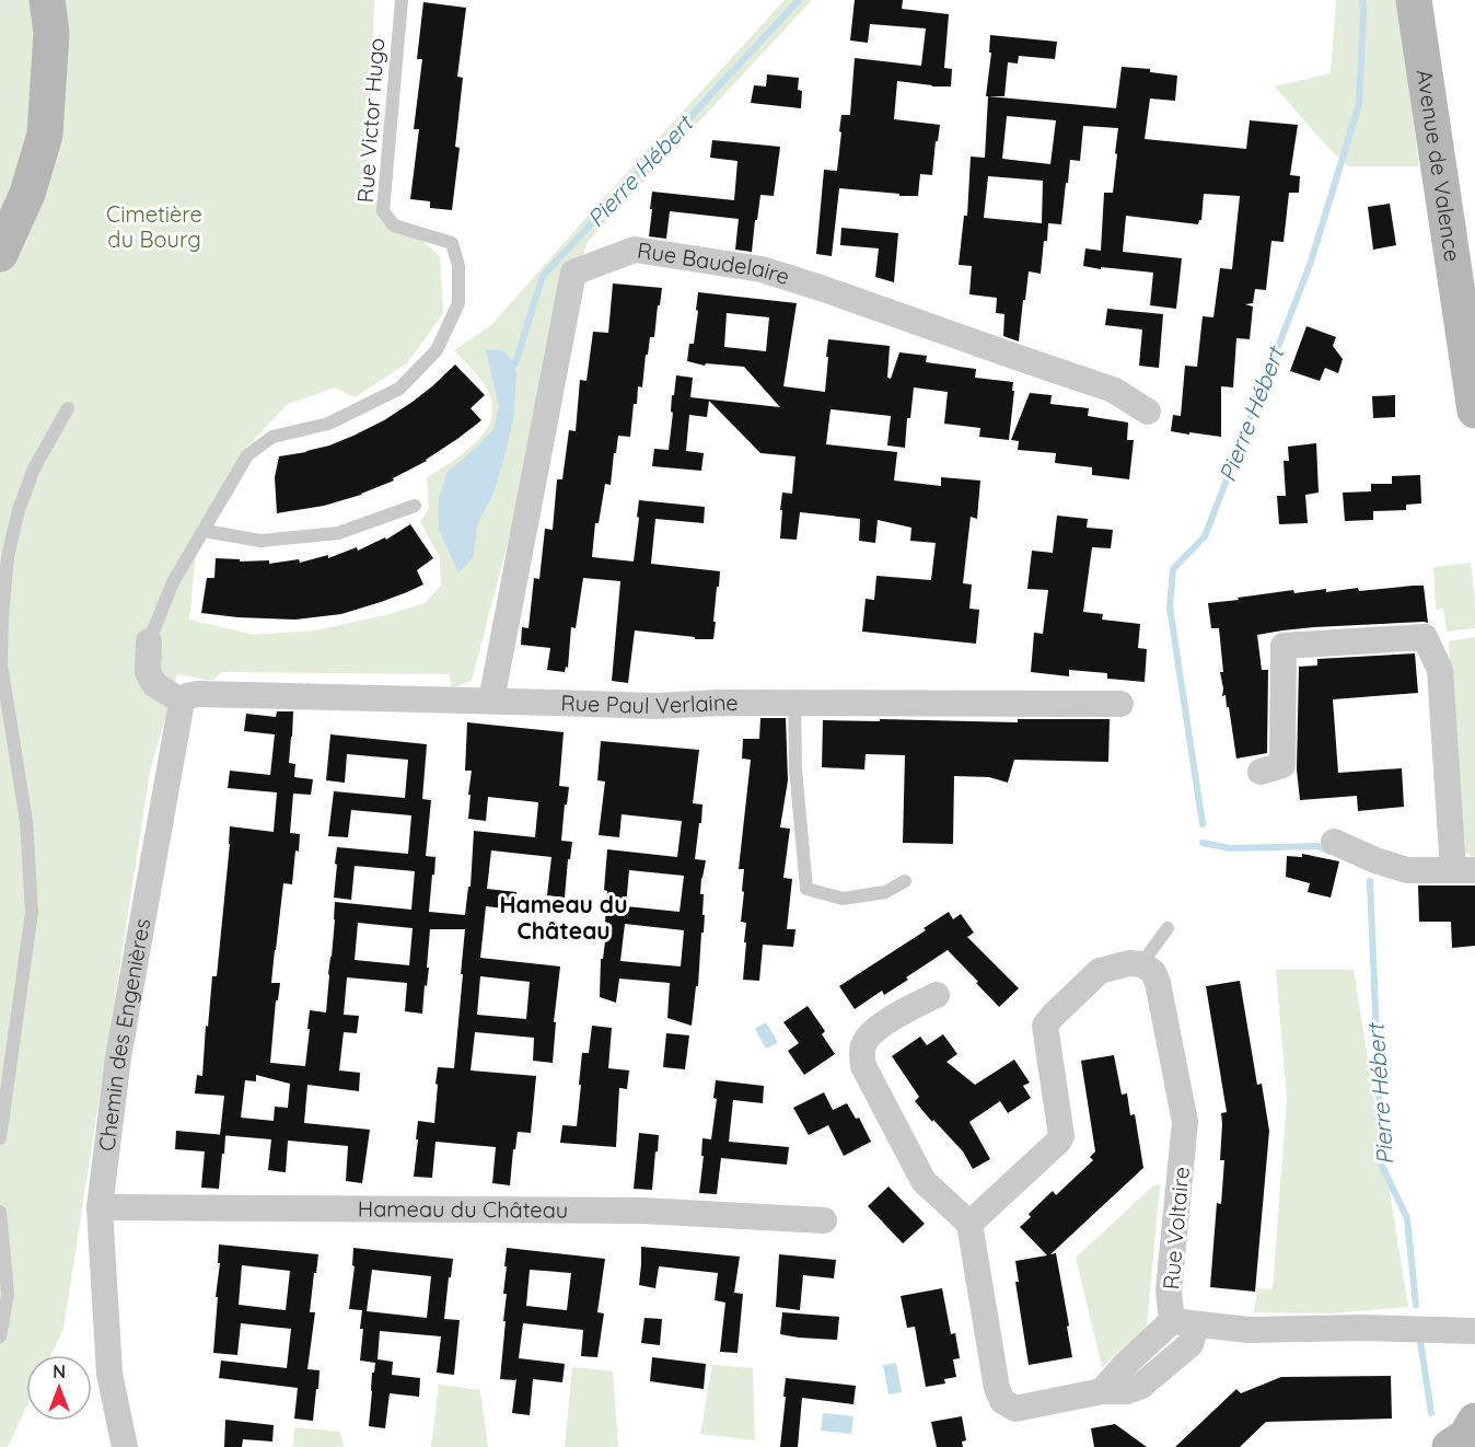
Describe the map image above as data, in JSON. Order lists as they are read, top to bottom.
{
  "streets": {
    "main road": ["Avenue de Valence"],
    "street": [
      "Rue Baudelaire",
      "Rue Paul Verlaine",
      "Chemin des Engenières",
      "Hameau du Château",
      "Rue Voltaire"
    ],
    "lane": ["Rue Victor Hugo"]
  },
  "crossings": [
    ["Rue Baudelaire", "Rue Paul Verlaine"],
    ["Rue Paul Verlaine", "Chemin des Engenières"],
    ["Chemin des Engenières", "Hameau du Château"]
  ],
  "districts": ["Hameau du Château"],
  "water": ["Pierre Hébert"],
  "parks": ["Cimetière du Bourg"],
  "north": "top"
}
